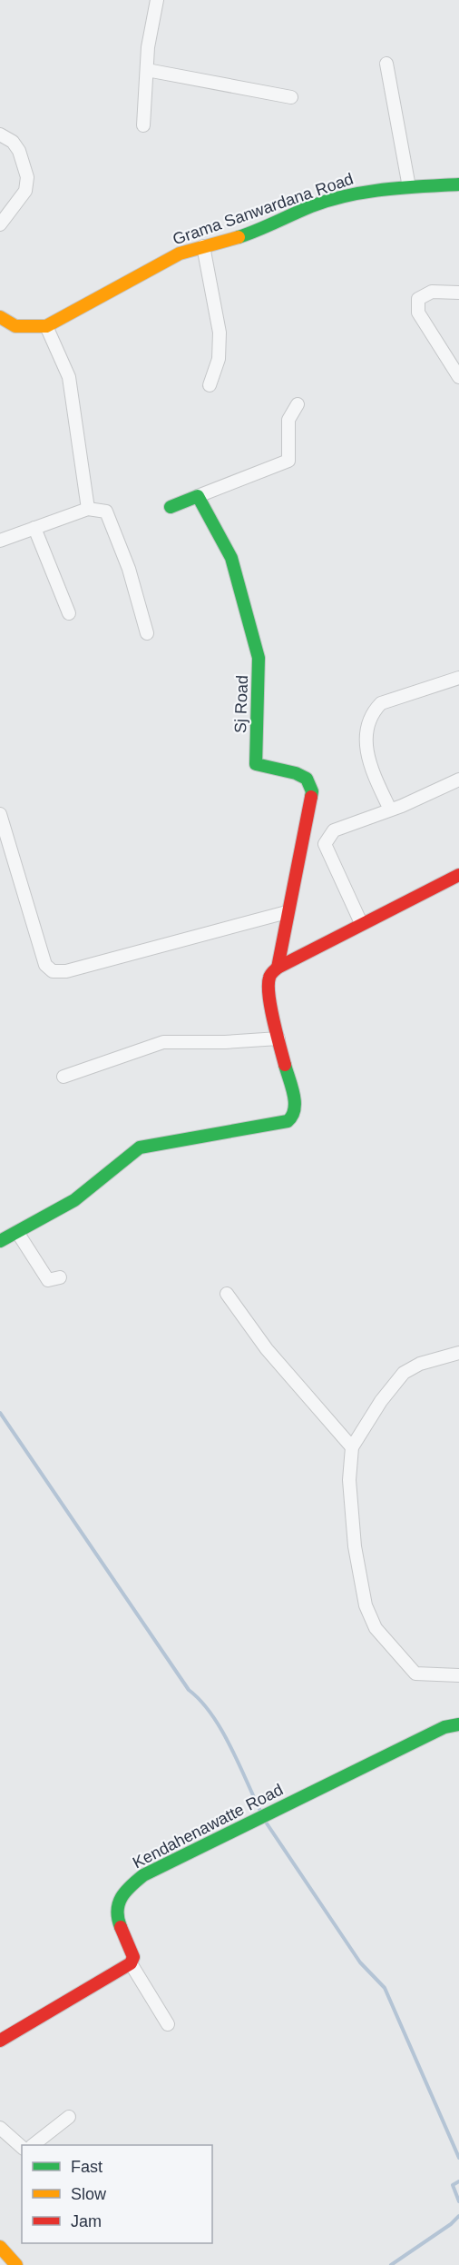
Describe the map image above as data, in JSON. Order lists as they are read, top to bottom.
{
  "streets": {
    "street": ["Grama Sanwardana Road", "Sj Road", "Kendahenawatte Road"]
  },
  "legend": ["Fast", "Slow", "Jam"]
}
